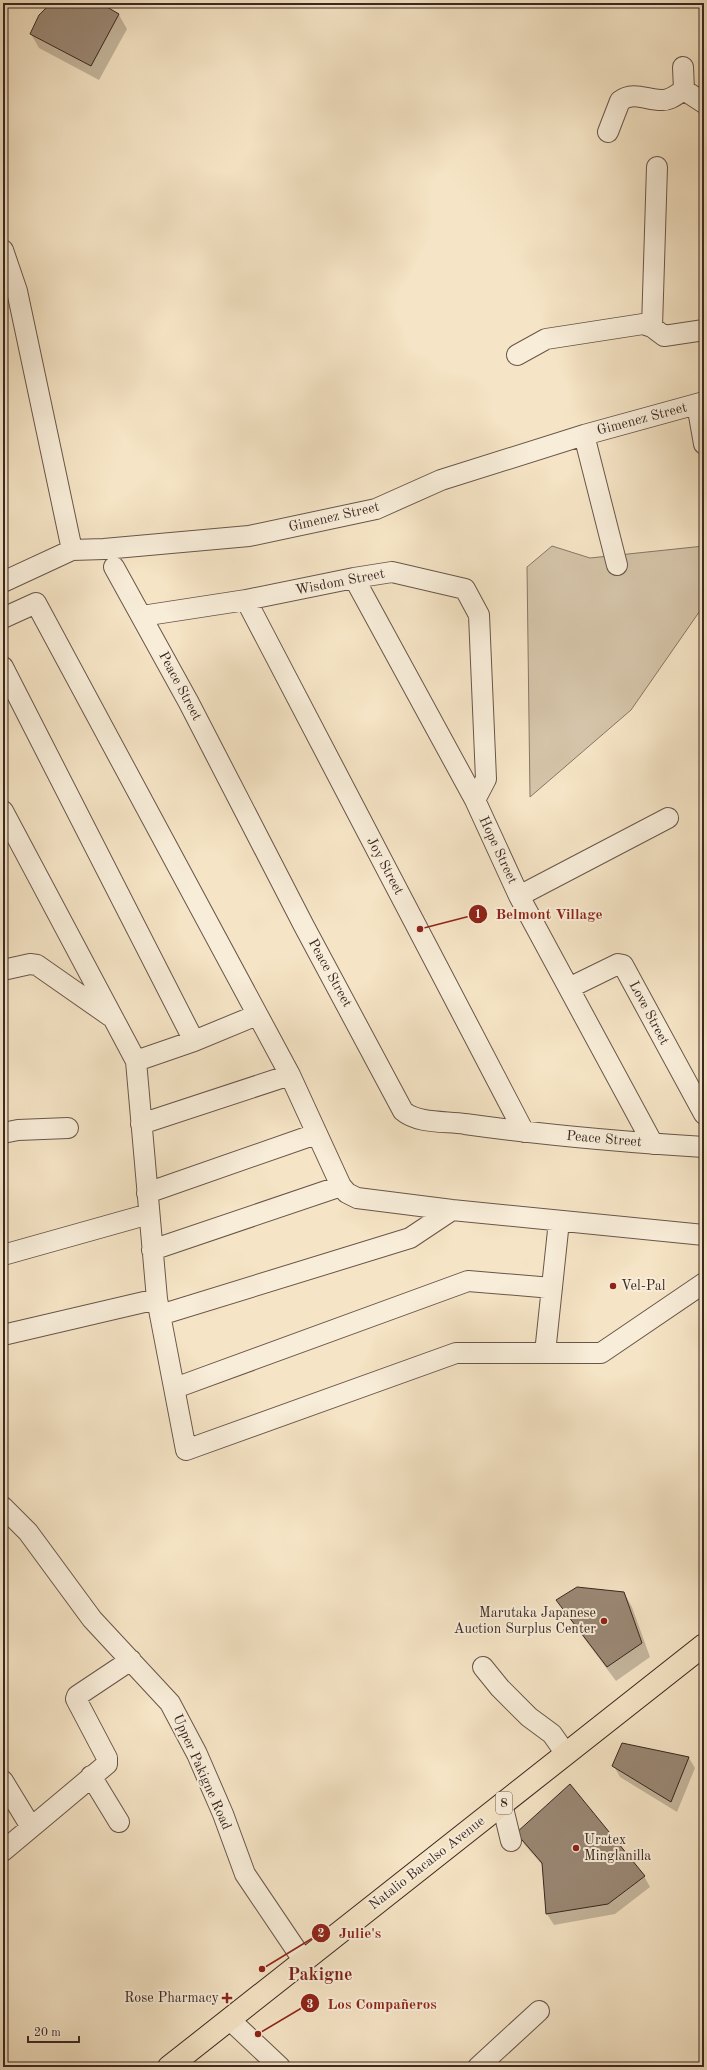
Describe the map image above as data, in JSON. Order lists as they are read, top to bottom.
{
  "streets": {
    "highway": ["8", "Natalio Bacalso Avenue"],
    "street": [
      "Gimenez Street",
      "Wisdom Street",
      "Peace Street",
      "Hope Street",
      "Joy Street",
      "Love Street",
      "Upper Pakigne Road"
    ]
  },
  "crossings": [
    ["Wisdom Street", "Peace Street"],
    ["Wisdom Street", "Hope Street"],
    ["Wisdom Street", "Joy Street"],
    ["Peace Street", "Hope Street"],
    ["Peace Street", "Joy Street"],
    ["Hope Street", "Love Street"],
    ["Upper Pakigne Road", "Natalio Bacalso Avenue"]
  ],
  "districts": ["Pakigne"],
  "places": {
    "other": [
      "Belmont Village",
      "Vel-Pal",
      "Marutaka Japanese Auction Surplus Center",
      "Uratex Minglanilla",
      "Julie's",
      "Los Compañeros"
    ],
    "health": ["Rose Pharmacy"]
  },
  "scale_bar": "20 m"
}
